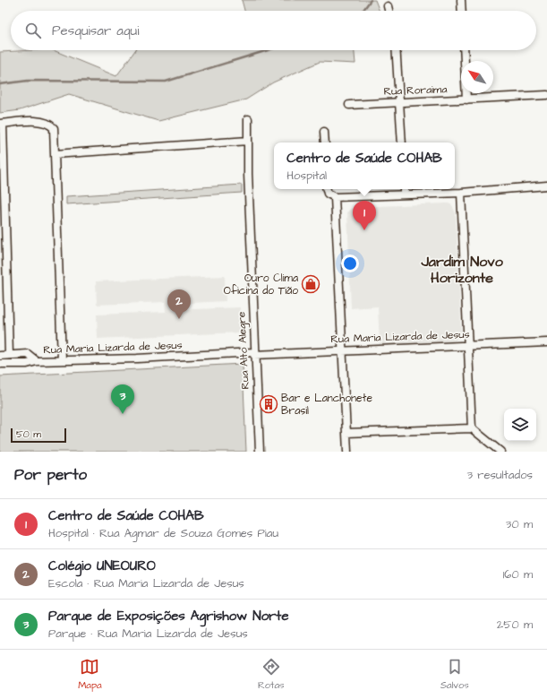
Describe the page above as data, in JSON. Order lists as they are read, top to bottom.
{
  "streets": {
    "street": ["Rua Roraima", "Rua Maria Lizarda de Jesus", "Rua Alto Alegre"]
  },
  "crossings": [
    ["Rua Maria Lizarda de Jesus", "Rua Alto Alegre"]
  ],
  "districts": ["Jardim Novo Horizonte"],
  "places": {
    "shop": ["Ouro Clima Oficina do Tião"],
    "building": ["Bar e Lanchonete Brasil"]
  },
  "scale_bar": "50 m",
  "north": "top left",
  "page": {
    "search": "Pesquisar aqui",
    "popup": ["Centro de Saúde COHAB", "Hospital"],
    "pins": ["1", "2", "3"],
    "scale": "50 m",
    "heading": ["Por perto", "3 resultados"],
    "list": [
      {
        "mark": "1",
        "name": "Centro de Saúde COHAB",
        "note": "Hospital · Rua Agmar de Souza Gomes Piau",
        "value": "30 m"
      },
      {
        "mark": "2",
        "name": "Colégio UNEOURO",
        "note": "Escola · Rua Maria Lizarda de Jesus",
        "value": "160 m"
      },
      {
        "mark": "3",
        "name": "Parque de Exposições Agrishow Norte",
        "note": "Parque · Rua Maria Lizarda de Jesus",
        "value": "250 m"
      }
    ],
    "nav": ["Mapa", "Rotas", "Salvos"]
  }
}
